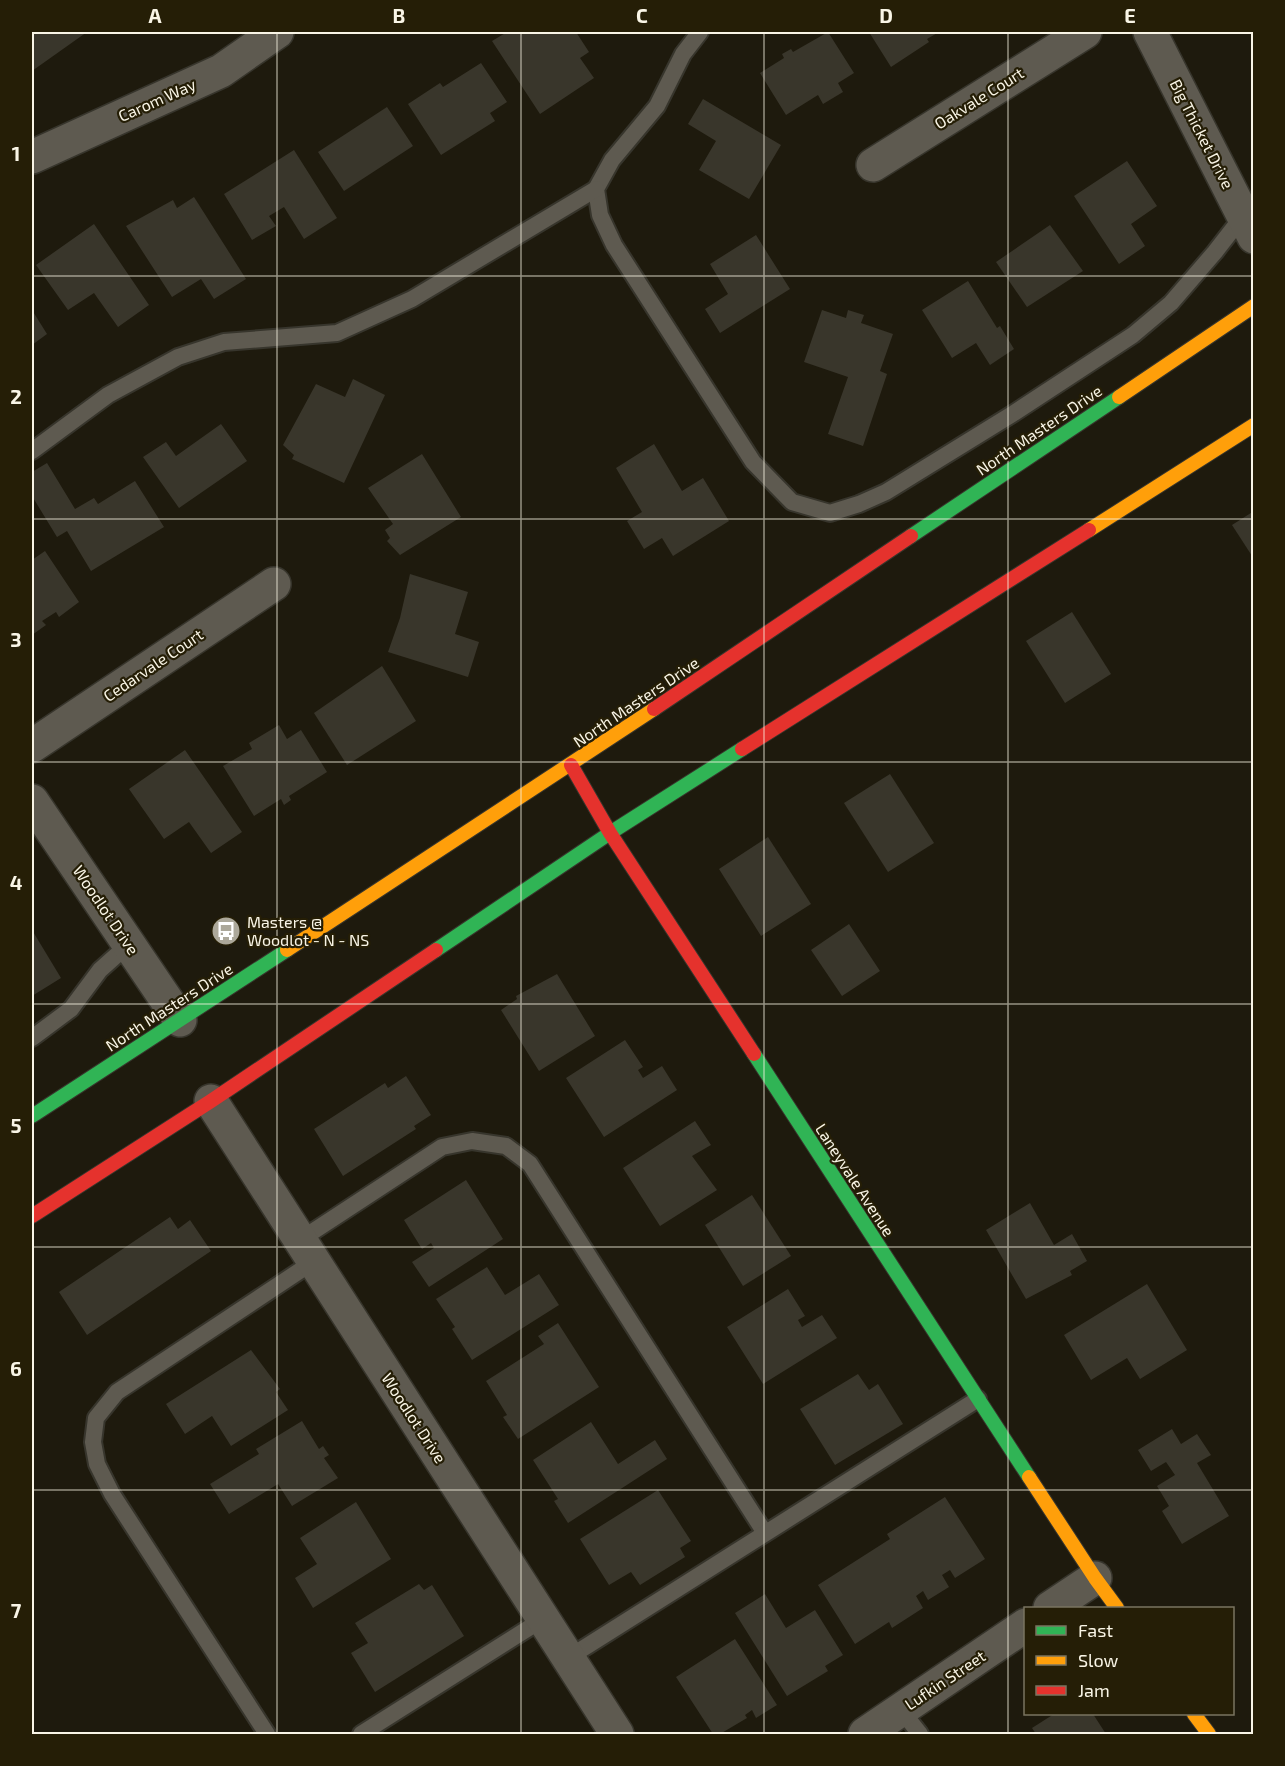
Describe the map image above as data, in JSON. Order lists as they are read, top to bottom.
{
  "streets": {
    "main road": ["North Masters Drive", "Laneyvale Avenue"],
    "street": [
      "Oakvale Court",
      "Carom Way",
      "Big Thicket Drive",
      "Cedarvale Court",
      "Woodlot Drive",
      "Lufkin Street"
    ]
  },
  "crossings": [
    ["North Masters Drive", "Woodlot Drive"],
    ["North Masters Drive", "Laneyvale Avenue"]
  ],
  "places": {
    "bus stop": ["Masters @ Woodlot - N - NS"]
  },
  "legend": ["Fast", "Slow", "Jam"],
  "grid": {
    "columns": [
      "A",
      "B",
      "C",
      "D",
      "E"
    ],
    "rows": [
      "1",
      "2",
      "3",
      "4",
      "5",
      "6",
      "7"
    ]
  }
}
